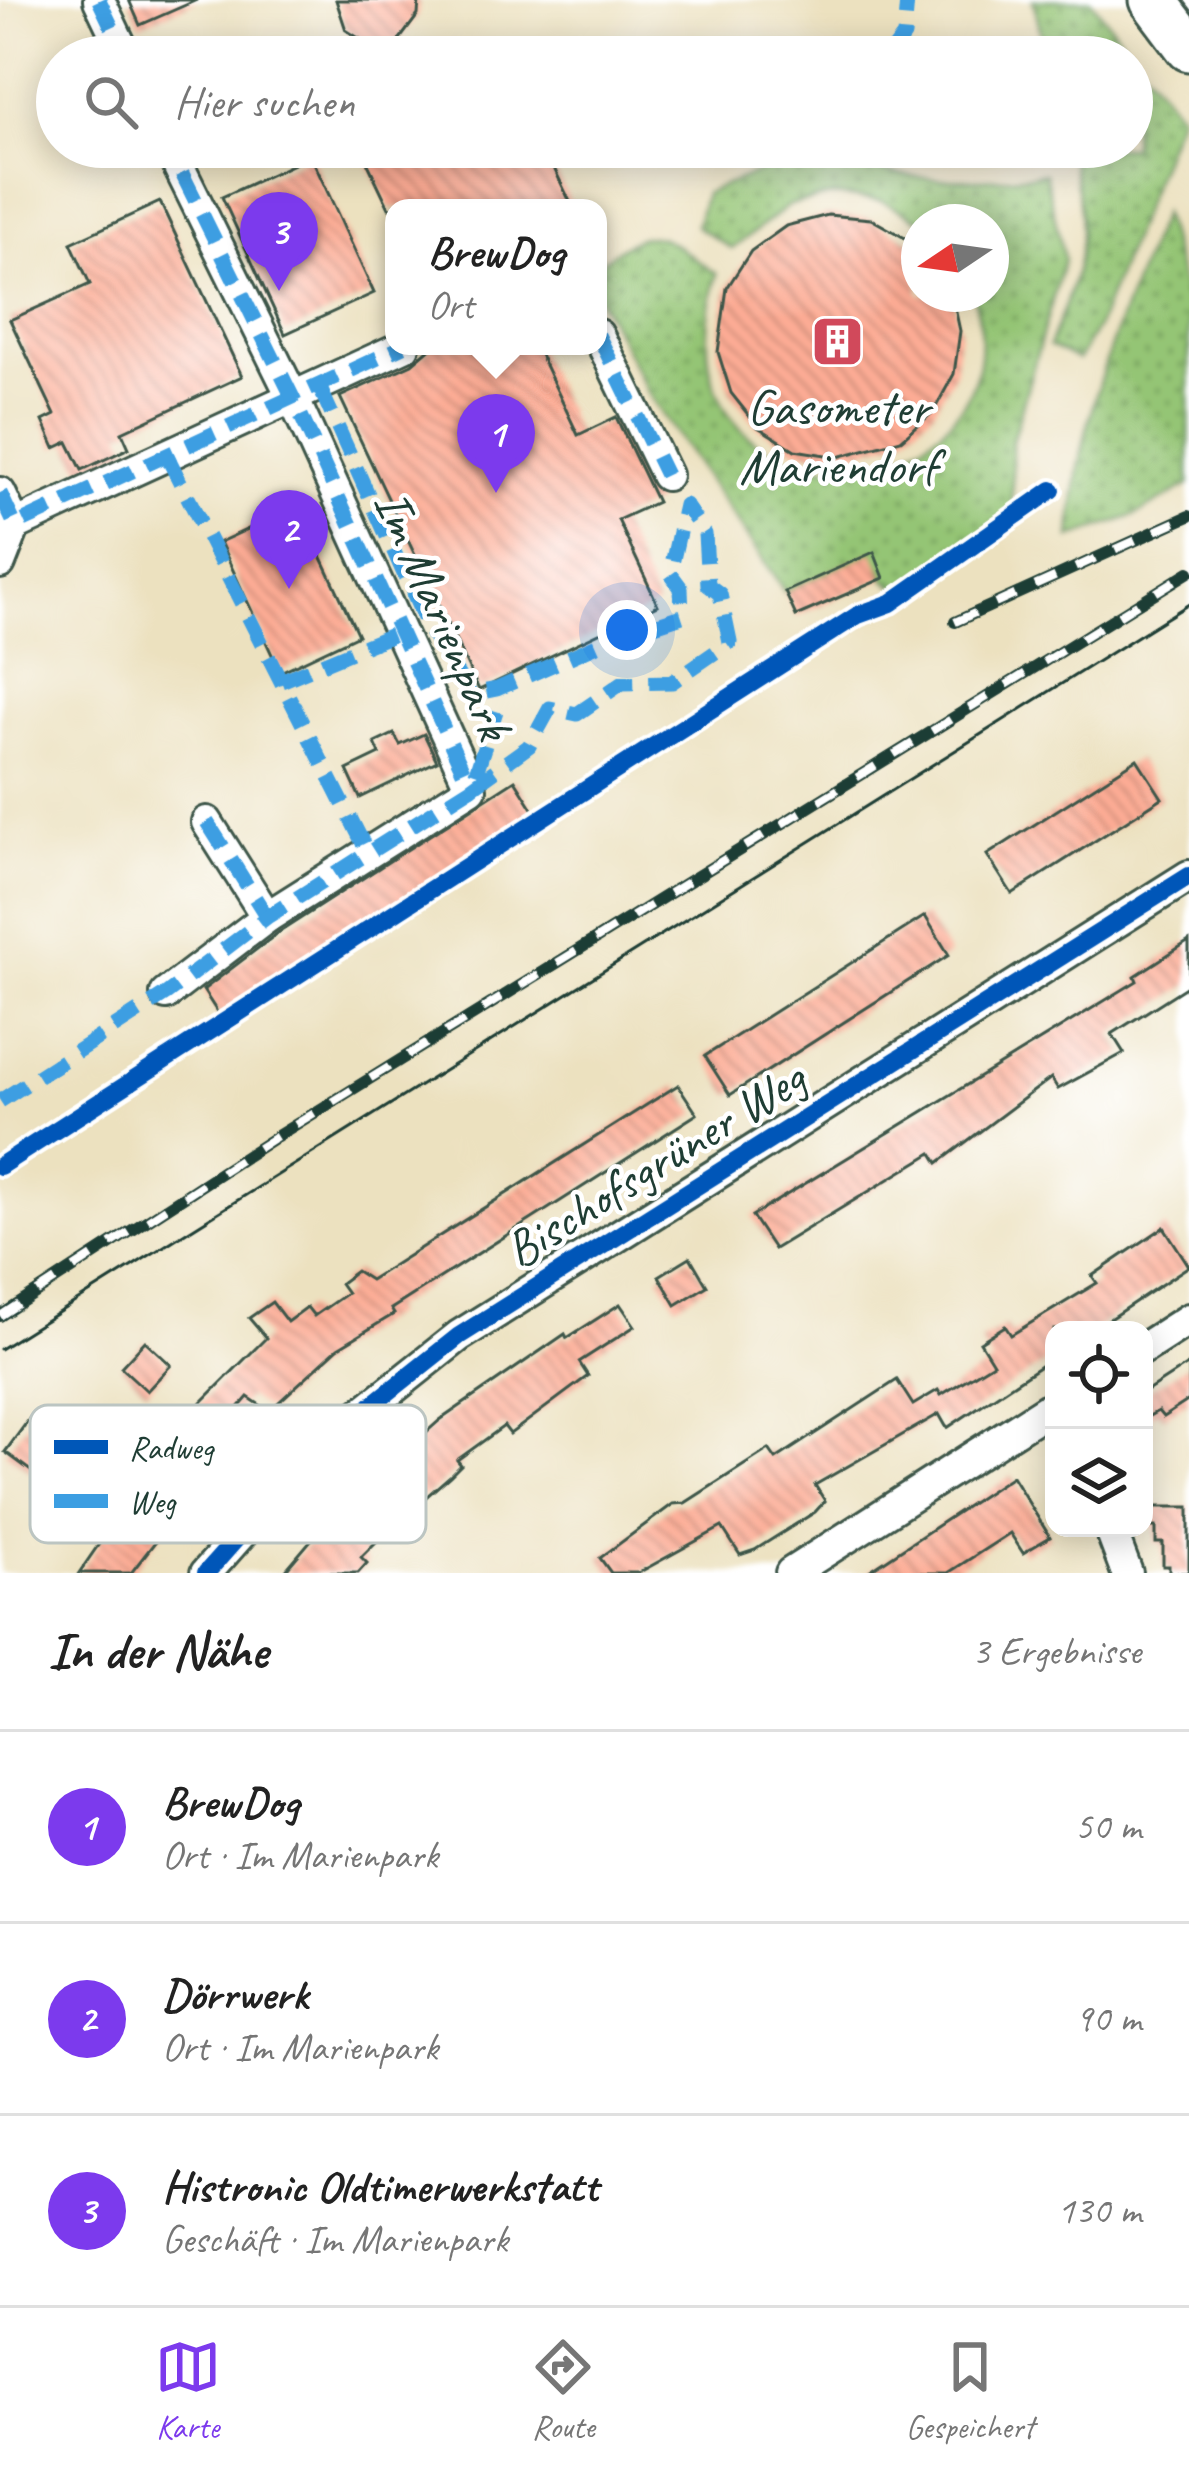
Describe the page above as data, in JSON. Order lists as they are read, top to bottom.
{
  "streets": {
    "street": ["Im Marienpark", "Bischofsgrüner Weg"]
  },
  "places": {
    "building": ["Gasometer Mariendorf"]
  },
  "legend": ["Radweg", "Weg"],
  "north": "left",
  "page": {
    "search": "Hier suchen",
    "pins": ["3", "1", "2"],
    "popup": ["BrewDog", "Ort"],
    "heading": ["In der Nähe", "3 Ergebnisse"],
    "list": [
      {
        "mark": "1",
        "name": "BrewDog",
        "note": "Ort · Im Marienpark",
        "value": "50 m"
      },
      {
        "mark": "2",
        "name": "Dörrwerk",
        "note": "Ort · Im Marienpark",
        "value": "90 m"
      },
      {
        "mark": "3",
        "name": "Histronic Oldtimerwerkstatt",
        "note": "Geschäft · Im Marienpark",
        "value": "130 m"
      }
    ],
    "nav": ["Karte", "Route", "Gespeichert"]
  }
}
